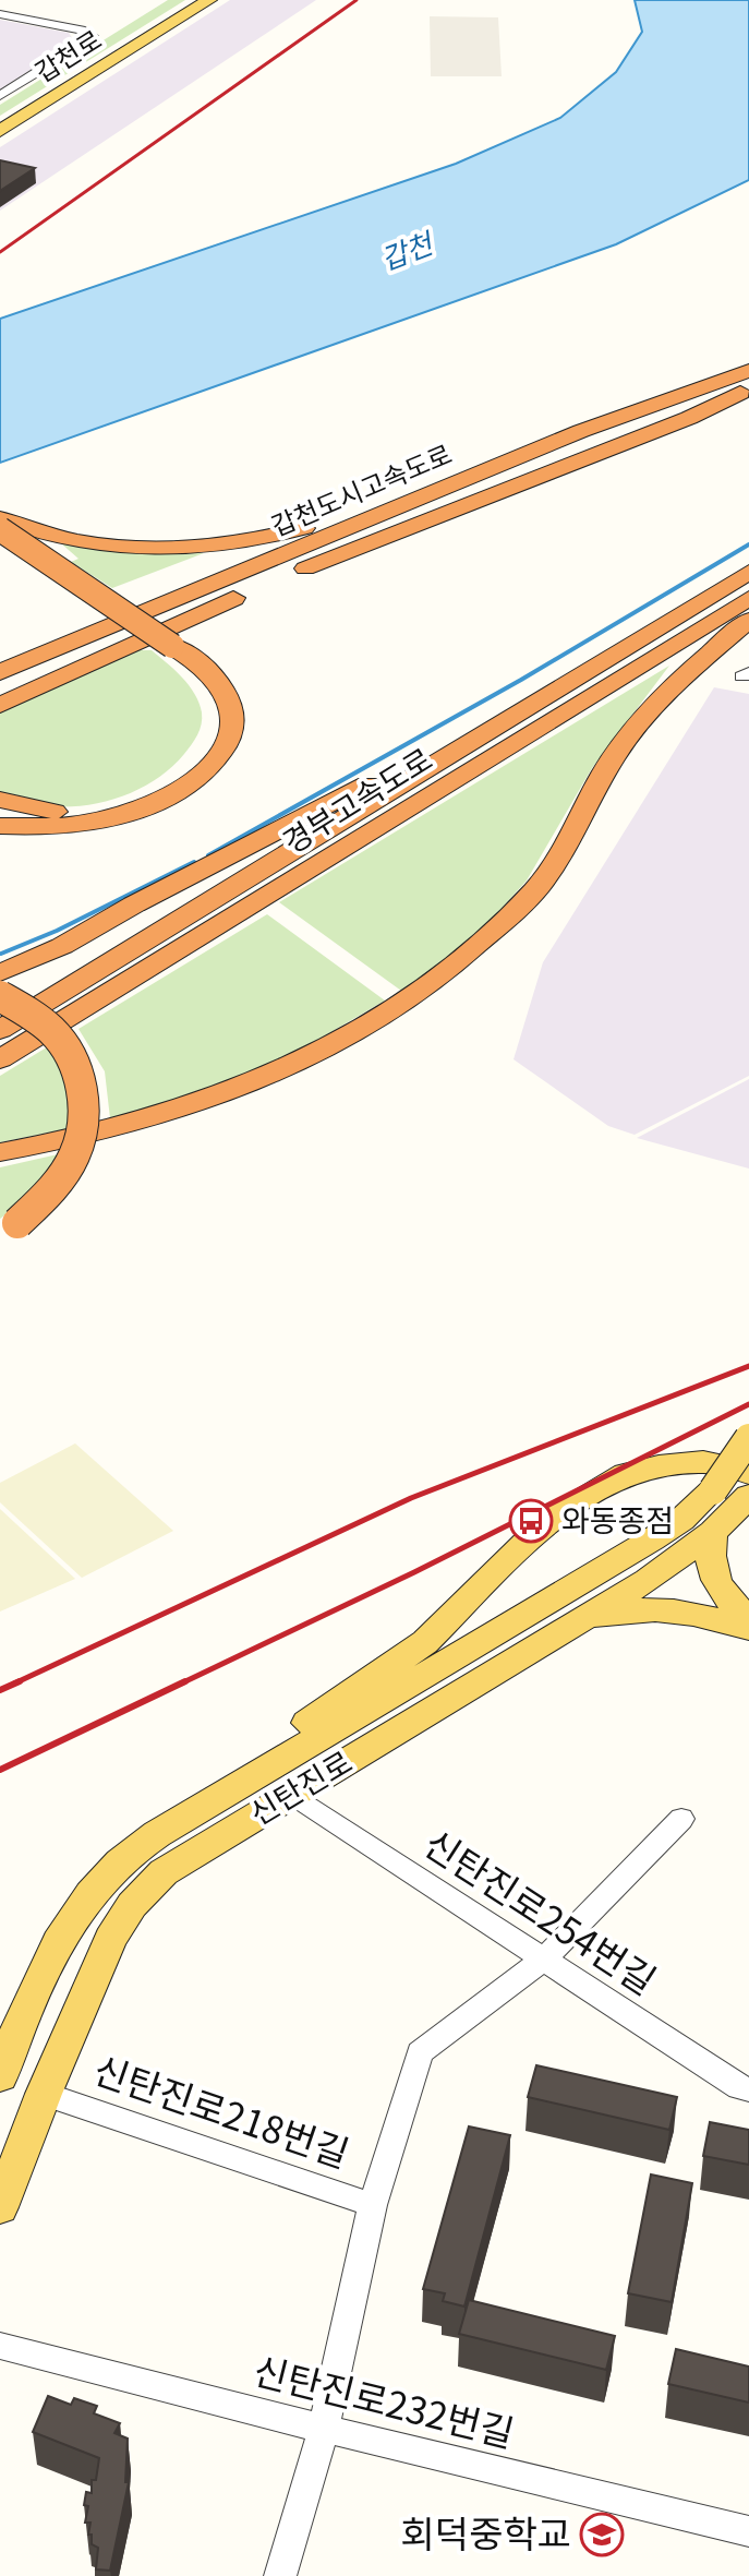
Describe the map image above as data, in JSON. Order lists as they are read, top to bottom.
{
  "streets": {
    "highway": ["갑천도시고속도로", "경부고속도로"],
    "main road": ["갑천로", "신탄진로"],
    "street": ["신탄진로254번길", "신탄진로218번길", "신탄진로232번길"]
  },
  "crossings": [
    ["신탄진로", "신탄진로254번길"],
    ["신탄진로", "신탄진로218번길"],
    ["신탄진로254번길", "신탄진로218번길"],
    ["신탄진로218번길", "신탄진로232번길"]
  ],
  "water": ["갑천"],
  "places": {
    "bus stop": ["와동종점"],
    "school or university": ["회덕중학교"]
  }
}
